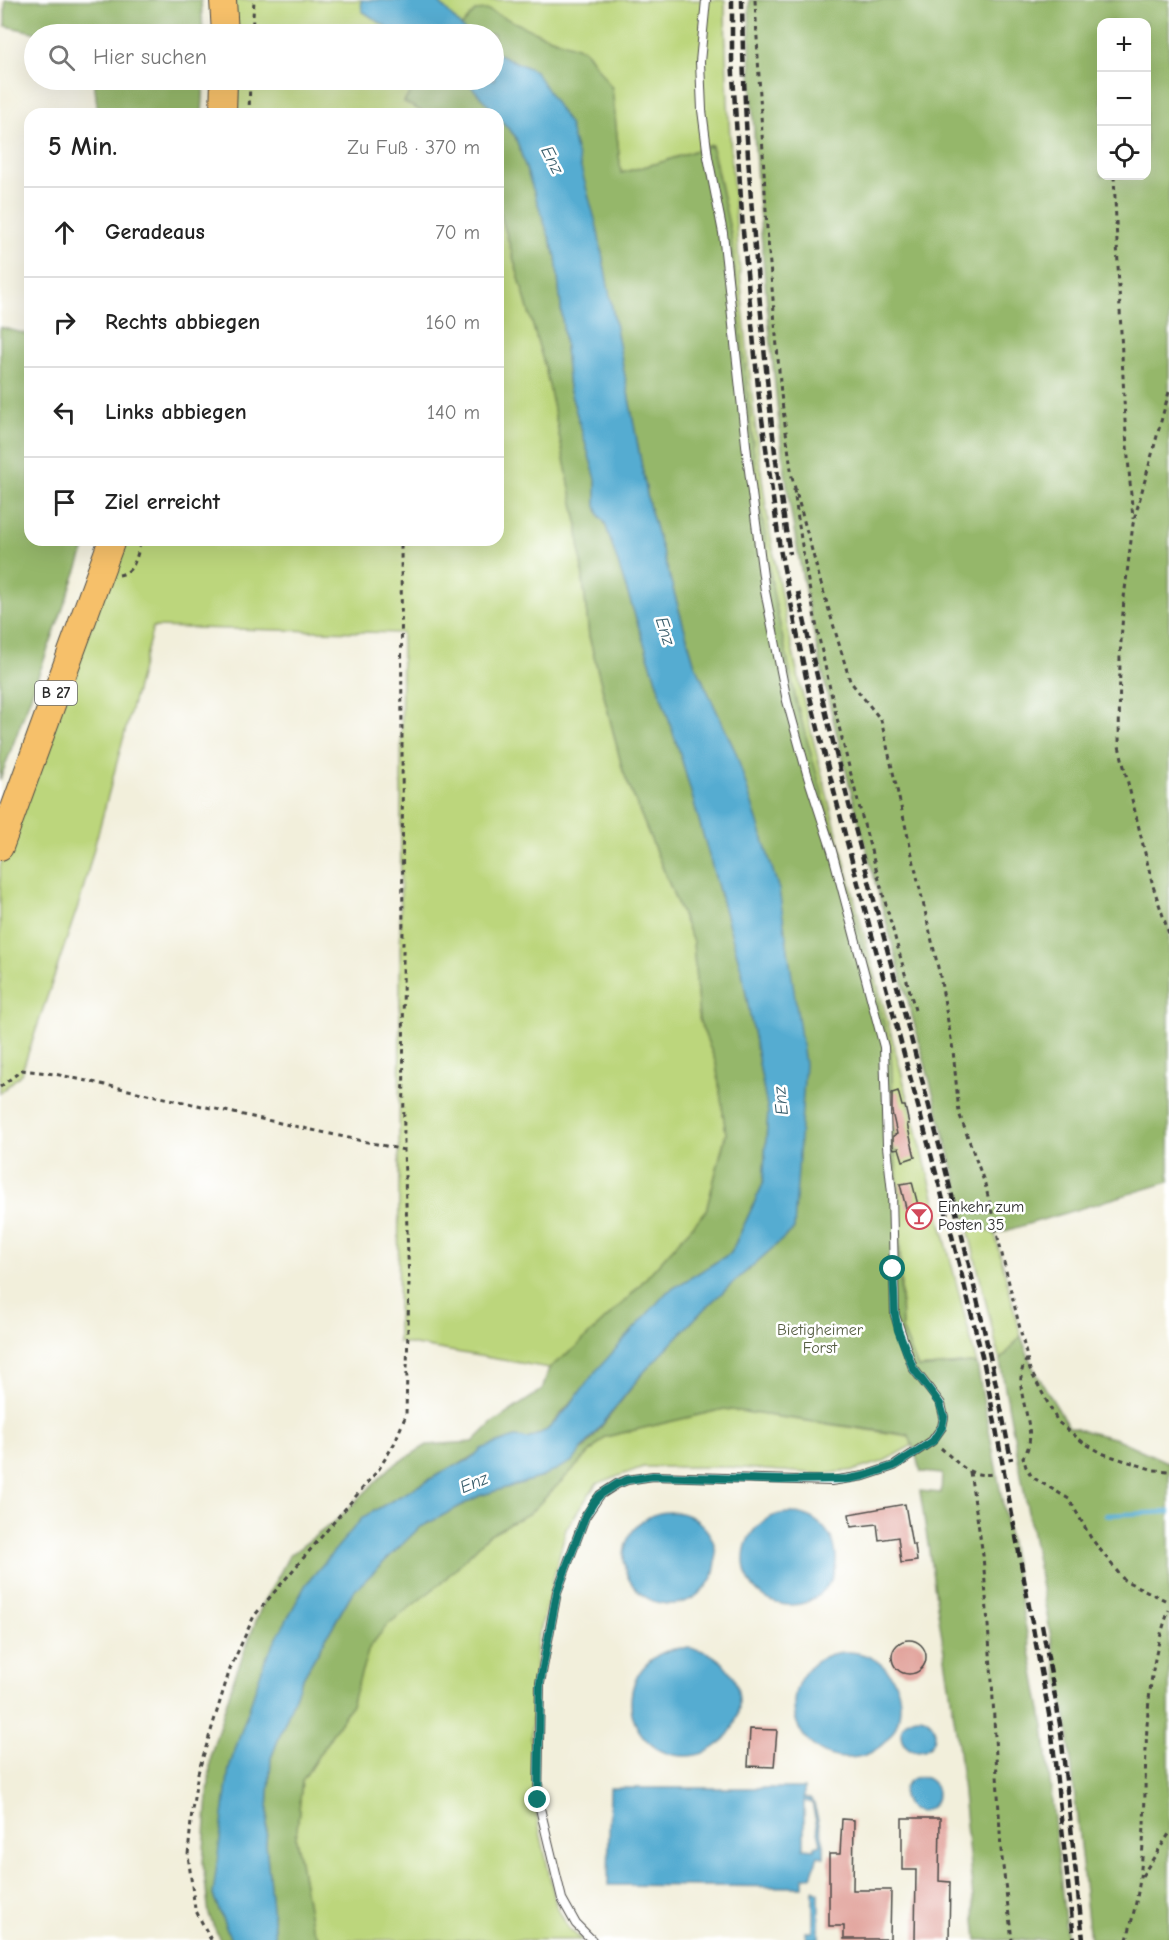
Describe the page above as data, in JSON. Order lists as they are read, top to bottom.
{
  "streets": {
    "main road": ["B 27"]
  },
  "water": ["Enz"],
  "parks": ["Bietigheimer Forst"],
  "places": {
    "bar": ["Einkehr zum Posten 35"]
  },
  "page": {
    "map_buttons": ["+", "−"],
    "search": "Hier suchen",
    "heading": ["5 Min.", "Zu Fuß · 370 m"],
    "list": [
      ["Geradeaus", "70 m"],
      ["Rechts abbiegen", "160 m"],
      ["Links abbiegen", "140 m"],
      "Ziel erreicht"
    ]
  }
}
